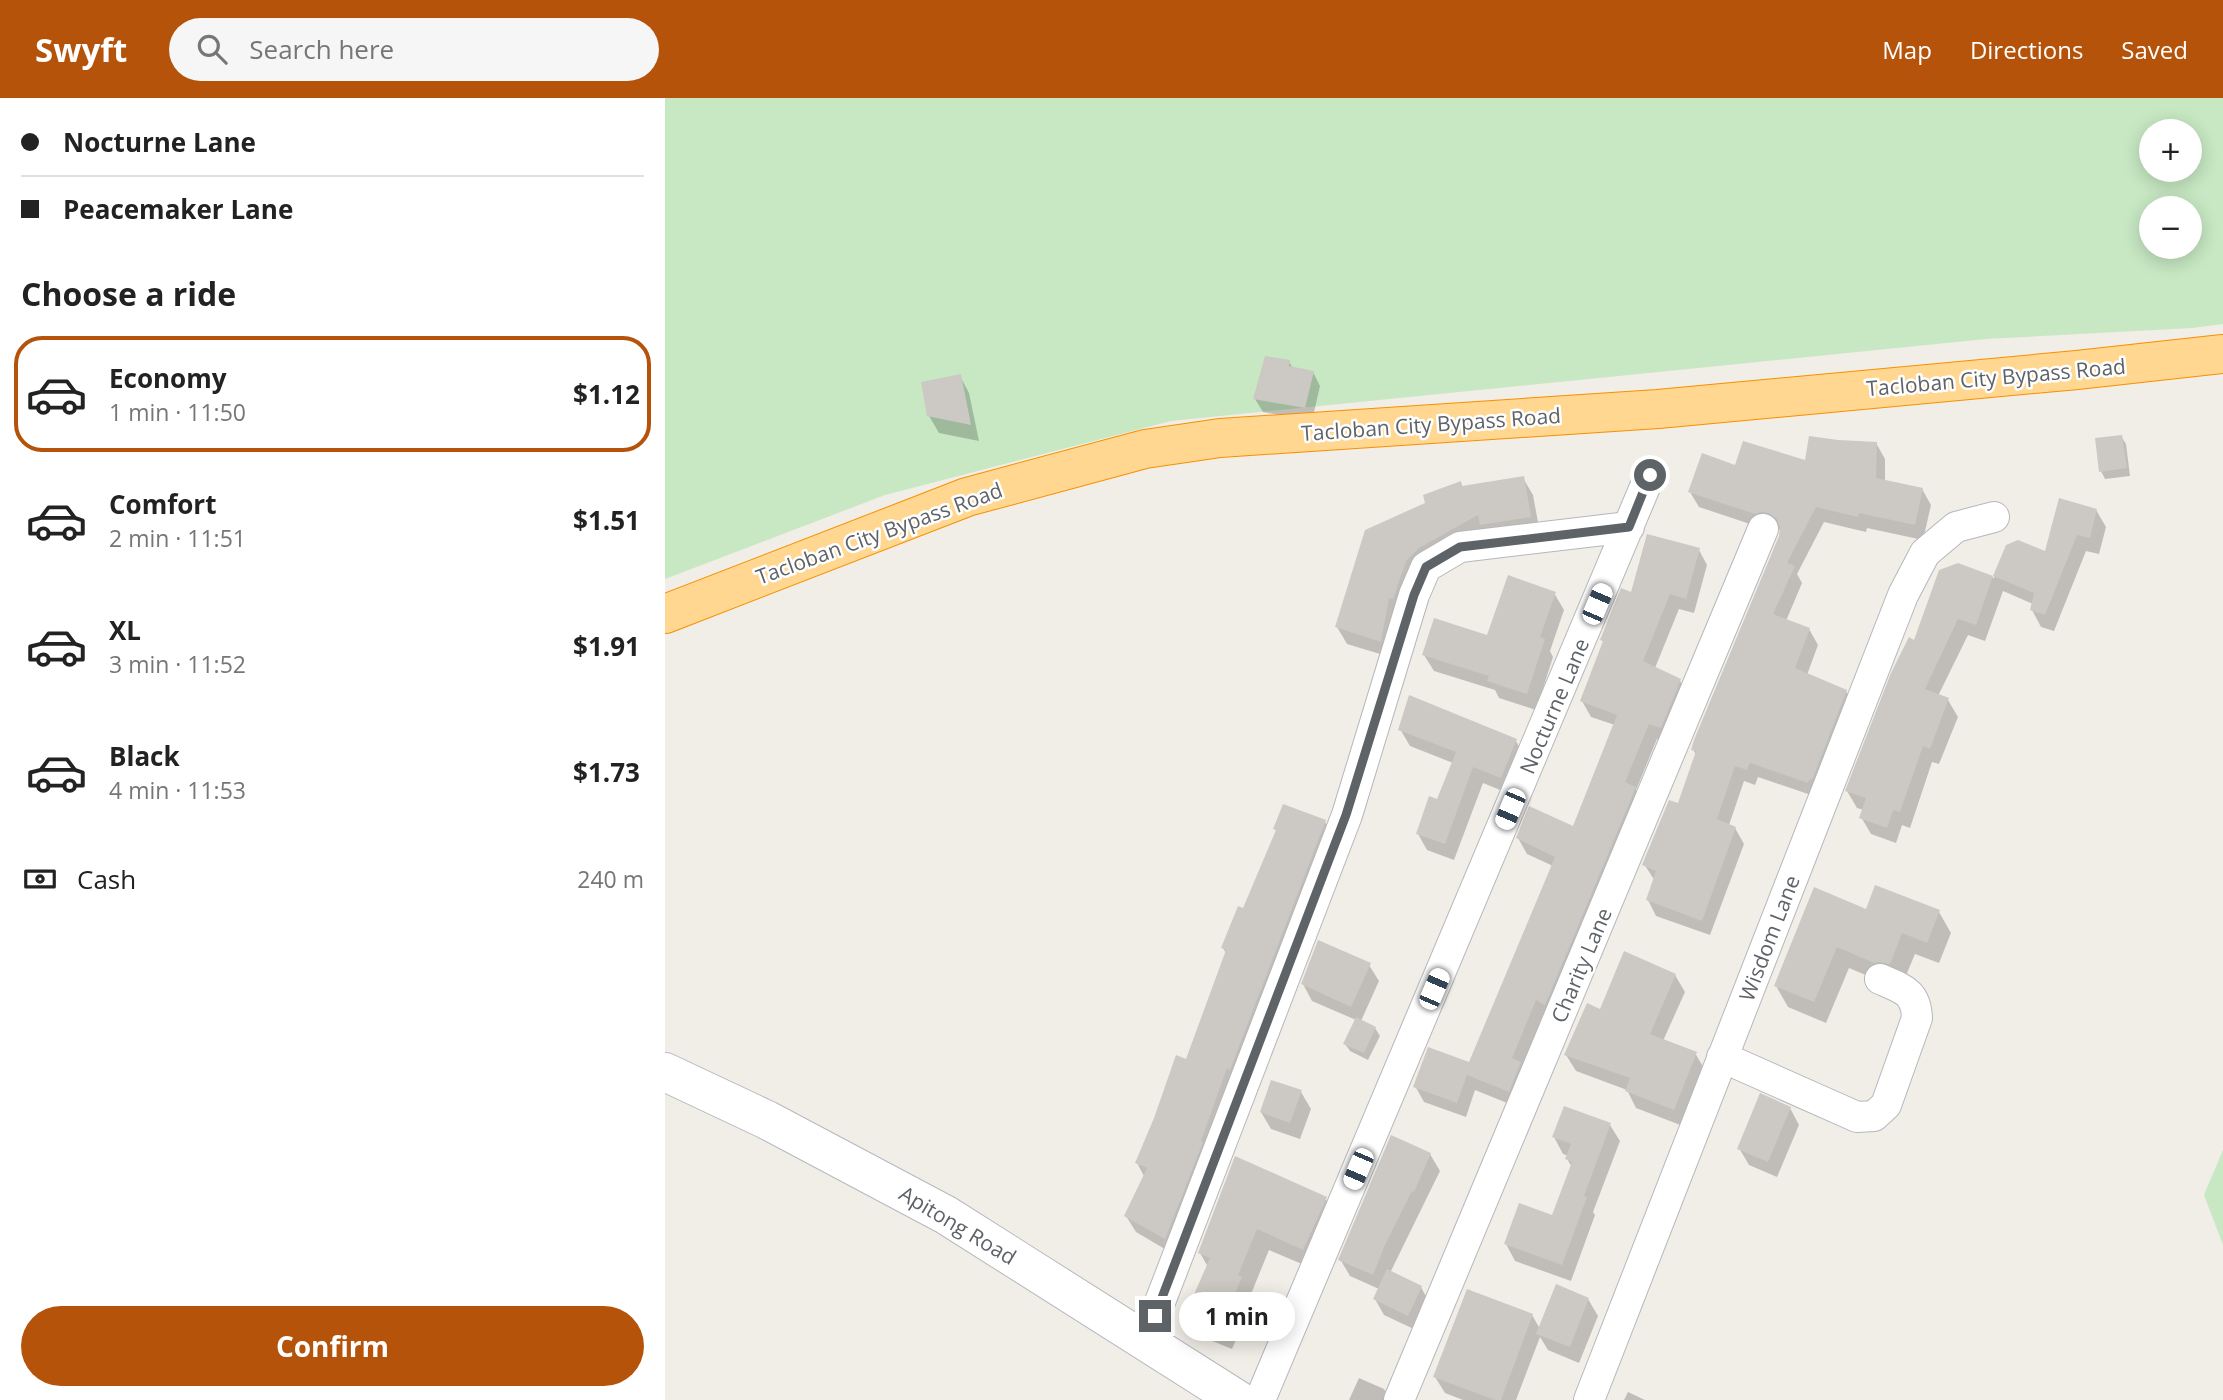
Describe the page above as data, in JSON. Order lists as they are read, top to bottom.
{
  "streets": {
    "highway": ["Tacloban City Bypass Road"],
    "street": [
      "Nocturne Lane",
      "Wisdom Lane",
      "Charity Lane",
      "Apitong Road"
    ]
  },
  "page": {
    "header": "Swyft",
    "search": "Search here",
    "nav": ["Map", "Directions", "Saved"],
    "banner": ["Nocturne Lane", "Peacemaker Lane"],
    "map_buttons": ["+", "−"],
    "heading": "Choose a ride",
    "list": [
      {
        "name": "Economy",
        "note": "1 min · 11:50",
        "value": "$1.12"
      },
      {
        "name": "Comfort",
        "note": "2 min · 11:51",
        "value": "$1.51"
      },
      {
        "name": "XL",
        "note": "3 min · 11:52",
        "value": "$1.91"
      },
      {
        "name": "Black",
        "note": "4 min · 11:53",
        "value": "$1.73"
      }
    ],
    "pay": ["Cash", "240 m"],
    "buttons": "Confirm",
    "bubble": "1 min"
  }
}
